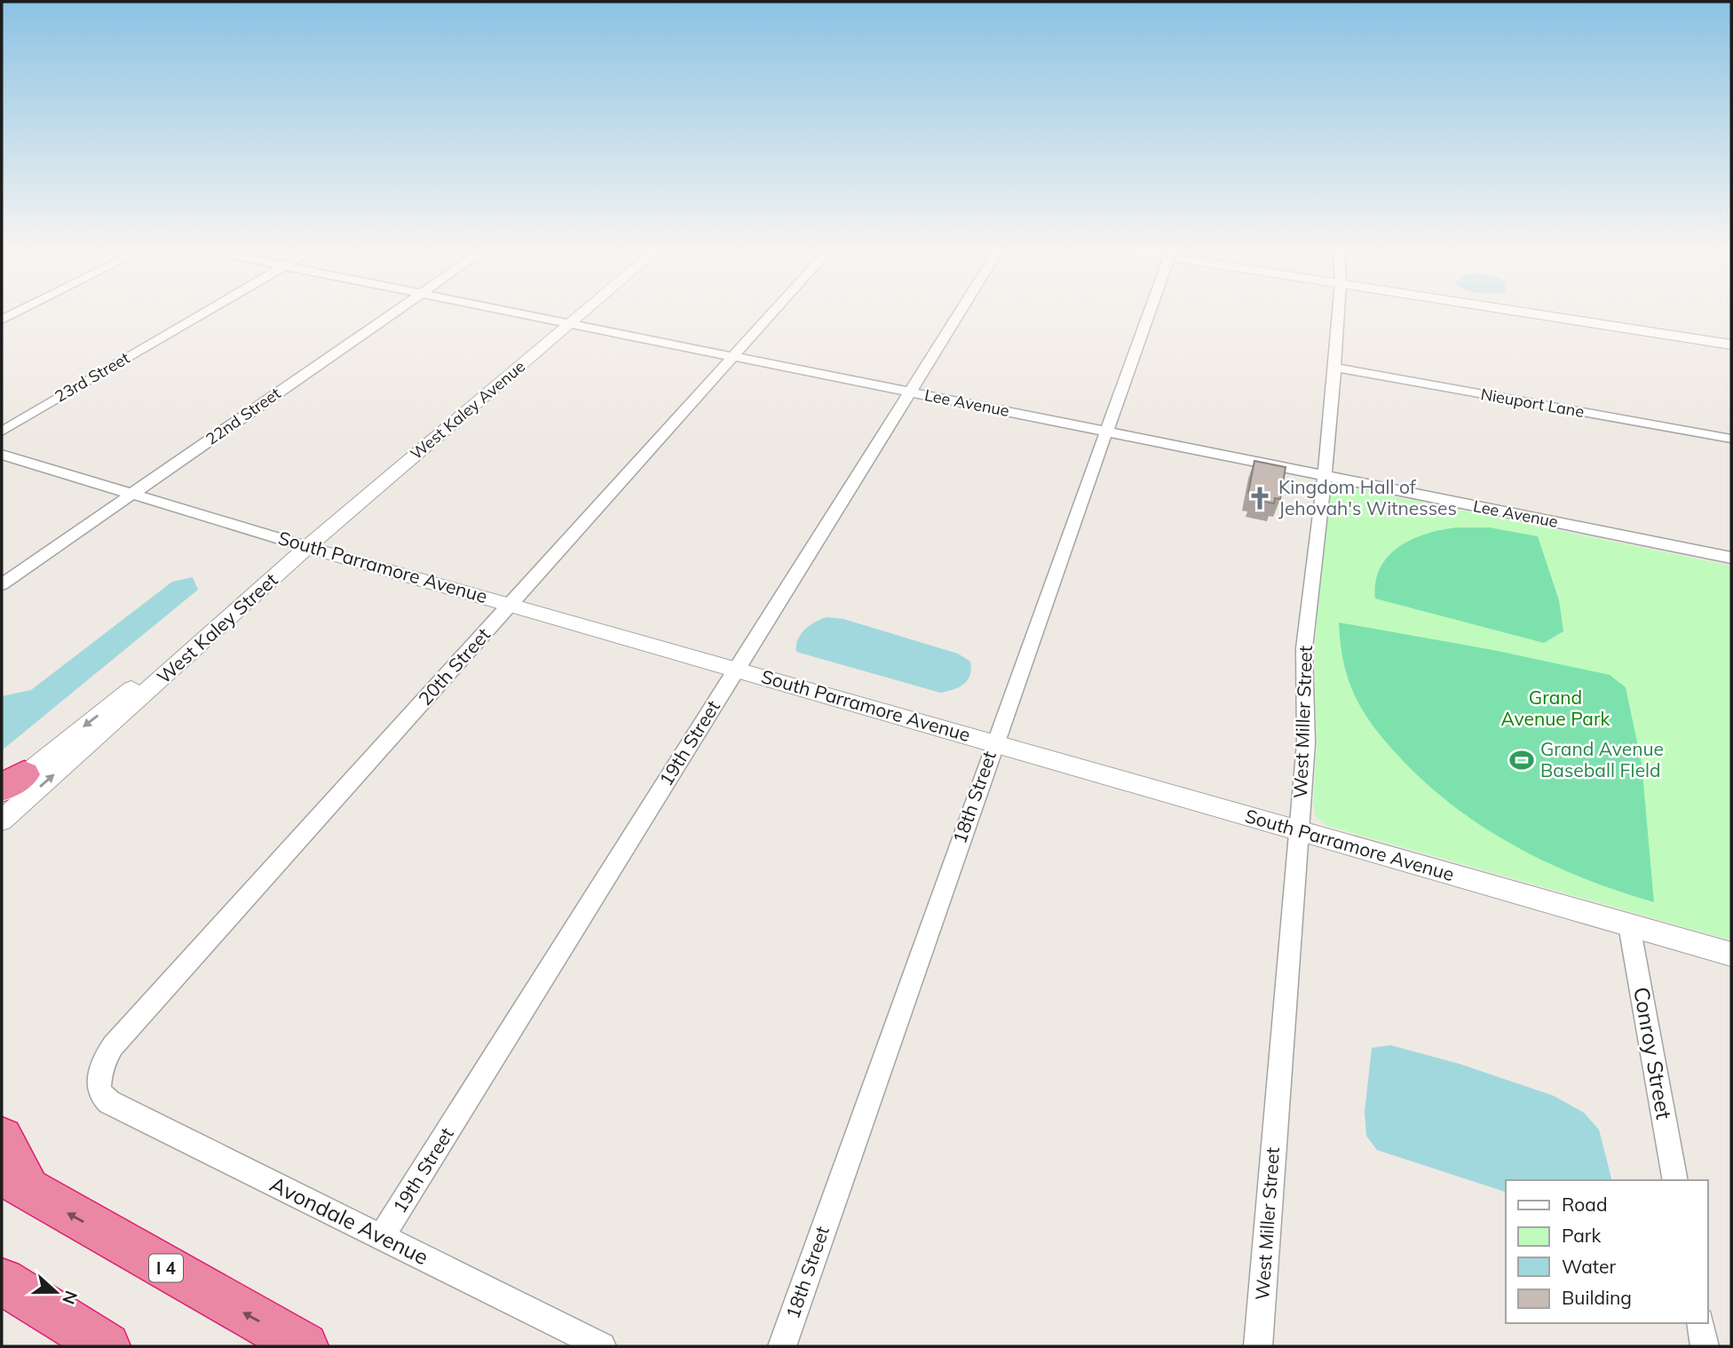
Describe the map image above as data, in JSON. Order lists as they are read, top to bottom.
{
  "streets": {
    "highway": ["I 4"],
    "street": [
      "23rd Street",
      "Lee Avenue",
      "Nieuport Lane",
      "West Kaley Avenue",
      "22nd Street",
      "South Parramore Avenue",
      "West Kaley Street",
      "20th Street",
      "West Miller Street",
      "19th Street",
      "18th Street",
      "Conroy Street",
      "Avondale Avenue"
    ]
  },
  "crossings": [
    ["Lee Avenue", "West Kaley Avenue"],
    ["Lee Avenue", "20th Street"],
    ["Lee Avenue", "West Miller Street"],
    ["Lee Avenue", "19th Street"],
    ["Lee Avenue", "18th Street"],
    ["Nieuport Lane", "West Miller Street"],
    ["West Kaley Avenue", "South Parramore Avenue"],
    ["West Kaley Avenue", "West Kaley Street"],
    ["22nd Street", "South Parramore Avenue"],
    ["South Parramore Avenue", "West Kaley Street"],
    ["South Parramore Avenue", "20th Street"],
    ["South Parramore Avenue", "West Miller Street"],
    ["South Parramore Avenue", "19th Street"],
    ["South Parramore Avenue", "18th Street"],
    ["South Parramore Avenue", "Conroy Street"],
    ["20th Street", "Avondale Avenue"],
    ["19th Street", "Avondale Avenue"]
  ],
  "parks": ["Grand Avenue Park"],
  "places": {
    "church": ["Kingdom Hall of Jehovah's Witnesses"],
    "sports": ["Grand Avenue Baseball FIeld"]
  },
  "legend": [
    "Road",
    "Park",
    "Water",
    "Building"
  ],
  "north": "right"
}
